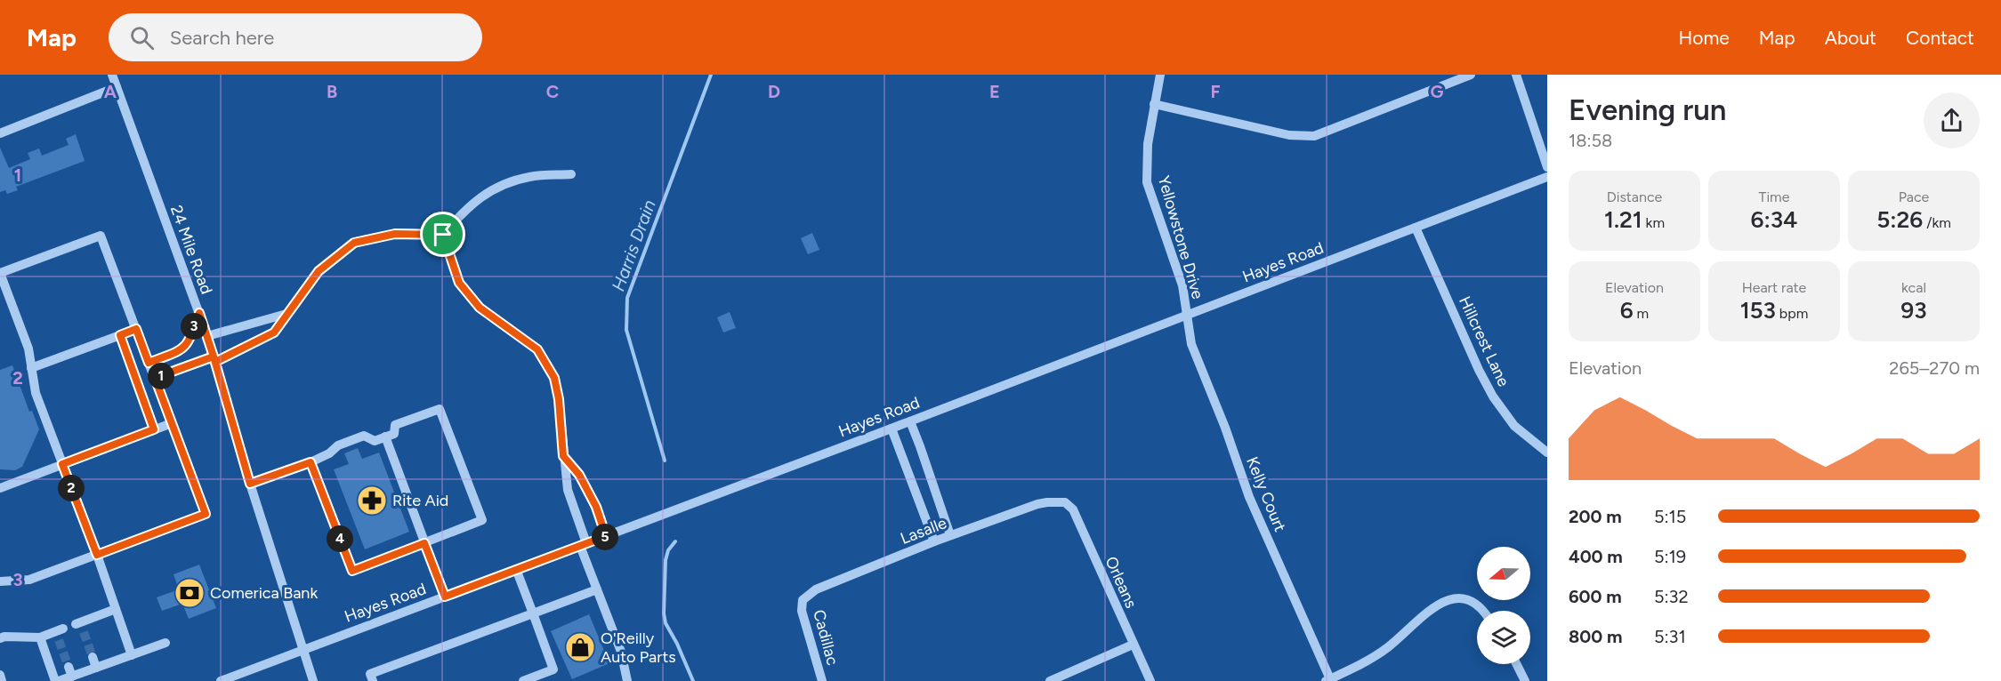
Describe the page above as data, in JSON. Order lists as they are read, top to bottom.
{
  "streets": {
    "street": [
      "Yellowstone Drive",
      "24 Mile Road",
      "Hayes Road",
      "Hillcrest Lane",
      "Kelly Court",
      "Lasalle",
      "Orleans",
      "Cadillac"
    ]
  },
  "crossings": [
    ["Yellowstone Drive", "Hayes Road"],
    ["Yellowstone Drive", "Kelly Court"],
    ["24 Mile Road", "Hayes Road"],
    ["Hayes Road", "Hillcrest Lane"],
    ["Hayes Road", "Kelly Court"],
    ["Lasalle", "Orleans"],
    ["Lasalle", "Cadillac"]
  ],
  "water": ["Harris Drain"],
  "places": {
    "pharmacy": ["Rite Aid"],
    "bank": ["Comerica Bank"],
    "shop": ["O'Reilly Auto Parts"]
  },
  "north": "left",
  "page": {
    "header": "Map",
    "search": "Search here",
    "nav": [
      "Home",
      "Map",
      "About",
      "Contact"
    ],
    "heading": ["Evening run", "18:58"],
    "stats": [
      ["Distance", "1.21 km"],
      ["Time", "6:34"],
      ["Pace", "5:26 /km"],
      ["Elevation", "6 m"],
      ["Heart rate", "153 bpm"],
      ["kcal", "93"]
    ],
    "pins": [
      "3",
      "1",
      "2",
      "5",
      "4"
    ],
    "chart": ["Elevation", "265–270 m"],
    "list": [
      {
        "name": "200 m",
        "note": "5:15"
      },
      {
        "name": "400 m",
        "note": "5:19"
      },
      {
        "name": "600 m",
        "note": "5:32"
      },
      {
        "name": "800 m",
        "note": "5:31"
      }
    ]
  },
  "grid": {
    "columns": [
      "A",
      "B",
      "C",
      "D",
      "E",
      "F",
      "G"
    ],
    "rows": ["1", "2", "3"]
  }
}
